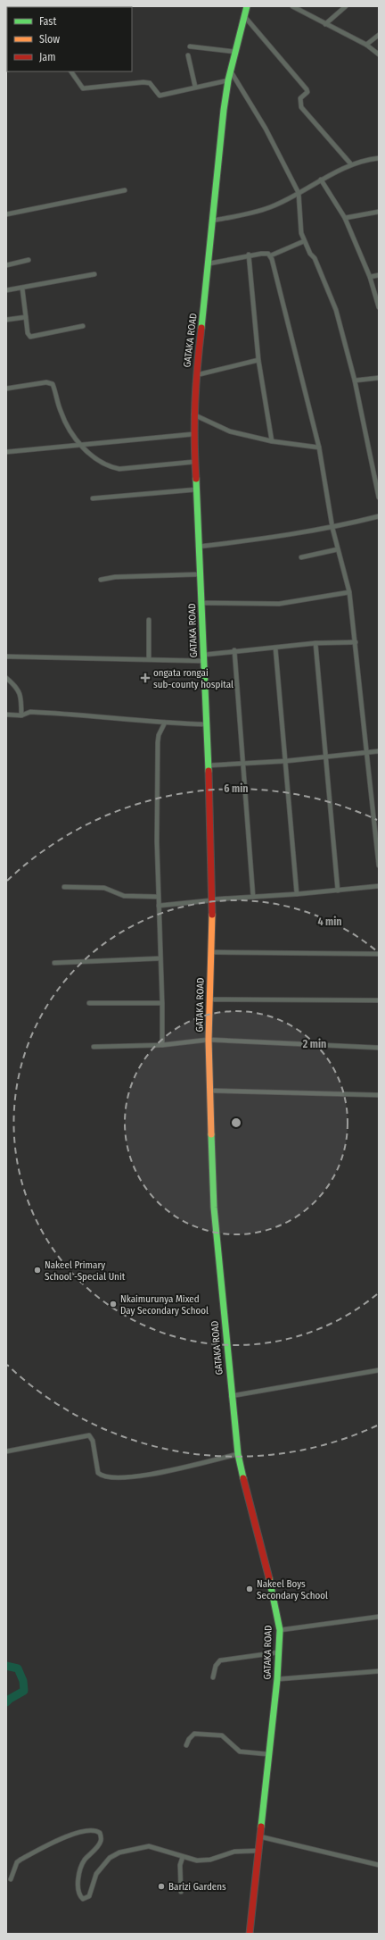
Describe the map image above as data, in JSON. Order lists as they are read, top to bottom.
{
  "streets": {
    "street": ["GATAKA ROAD"]
  },
  "places": {
    "health": ["ongata rongai sub-county hospital"],
    "other": [
      "Nakeel Primary School -Special Unit",
      "Nkaimurunya Mixed Day Secondary School",
      "Nakeel Boys Secondary School",
      "Barizi Gardens"
    ]
  },
  "legend": ["Fast", "Slow", "Jam"],
  "rings": ["6 min", "4 min", "2 min"]
}
